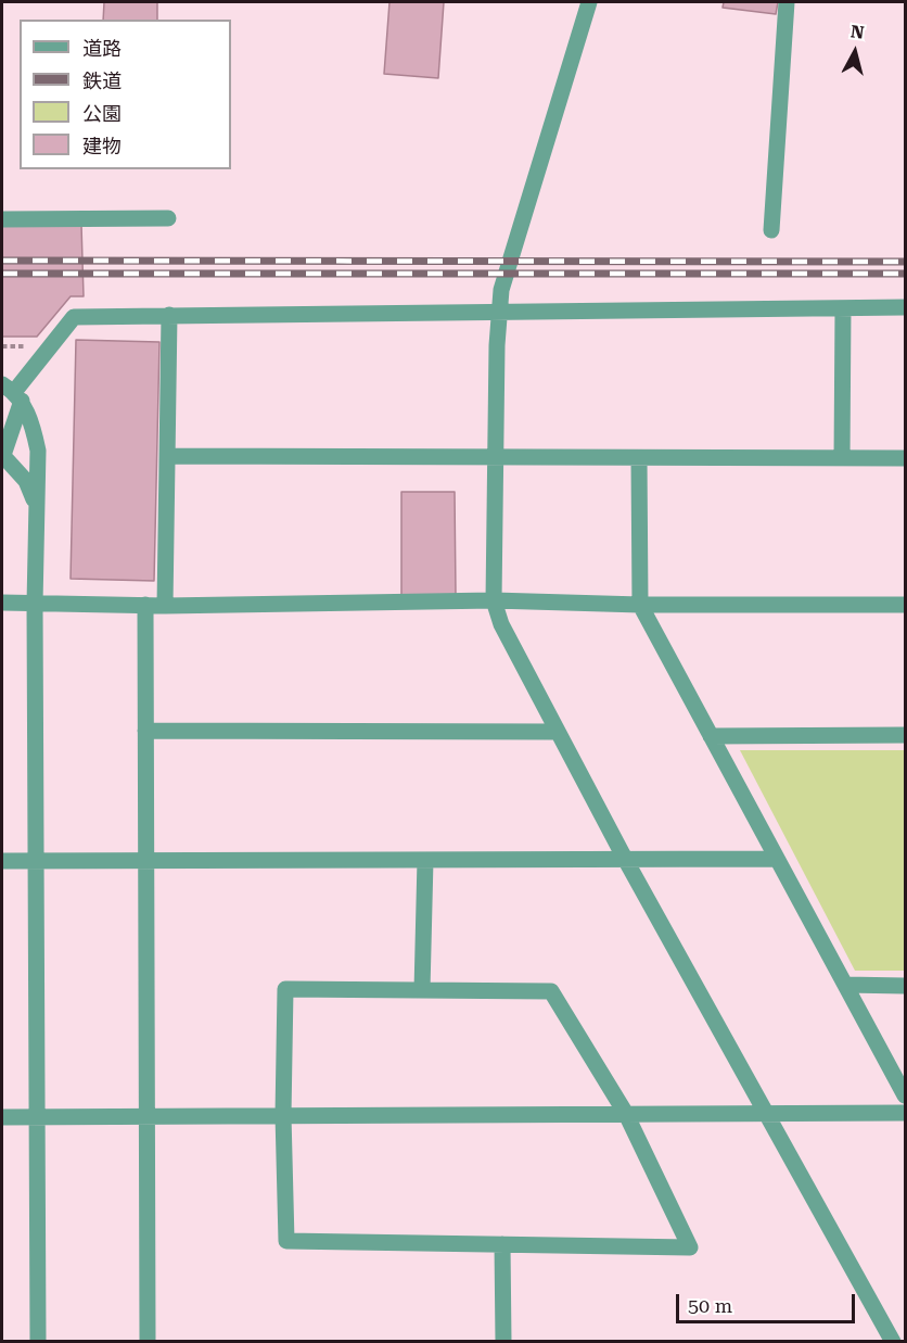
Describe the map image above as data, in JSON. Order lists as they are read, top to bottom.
{
  "legend": [
    "道路",
    "鉄道",
    "公園",
    "建物"
  ],
  "scale_bar": "50 m",
  "north": "top"
}
